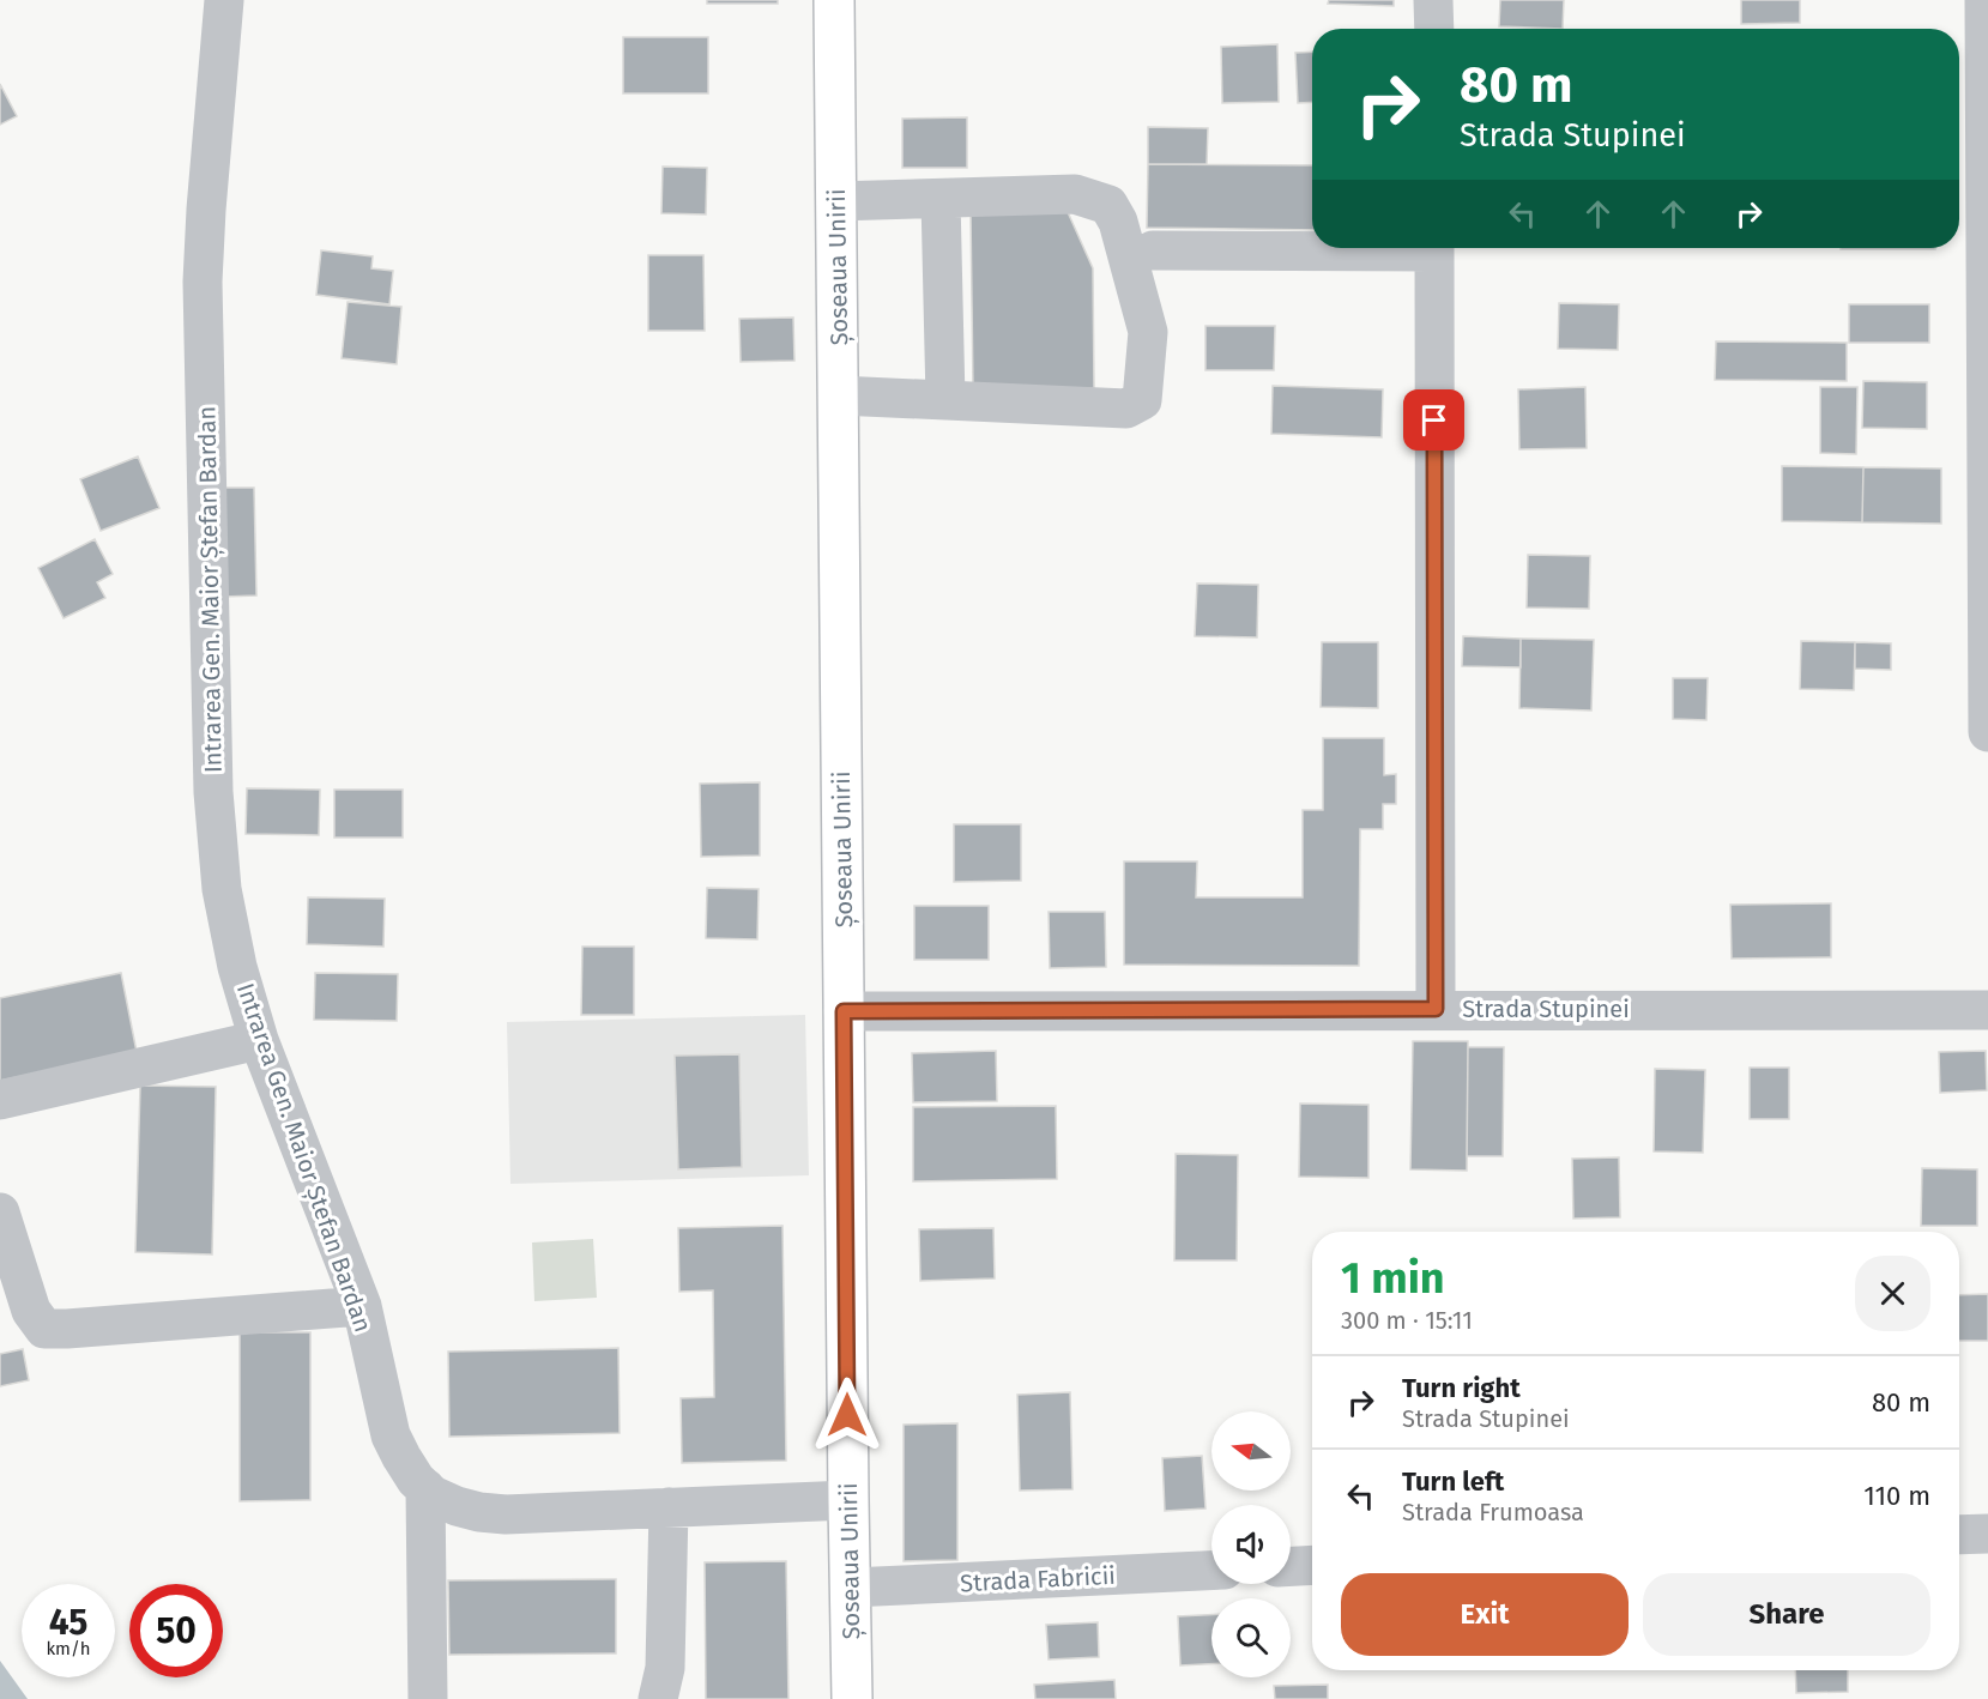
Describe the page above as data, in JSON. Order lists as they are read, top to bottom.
{
  "streets": {
    "main road": ["Șoseaua Unirii"],
    "street": ["Intrarea Gen. Maior Ștefan Bardan", "Strada Stupinei", "Strada Fabricii"]
  },
  "crossings": [
    ["Șoseaua Unirii", "Intrarea Gen. Maior Ștefan Bardan"],
    ["Șoseaua Unirii", "Strada Stupinei"],
    ["Șoseaua Unirii", "Strada Fabricii"]
  ],
  "north": "left",
  "page": {
    "turn": ["80 m", "Strada Stupinei"],
    "heading": ["1 min", "300 m · 15:11"],
    "list": [
      {
        "name": "Turn right",
        "note": "Strada Stupinei",
        "value": "80 m"
      },
      {
        "name": "Turn left",
        "note": "Strada Frumoasa",
        "value": "110 m"
      }
    ],
    "buttons": ["Exit", "Share"],
    "speed": "45 km/h",
    "limit": "50"
  }
}
